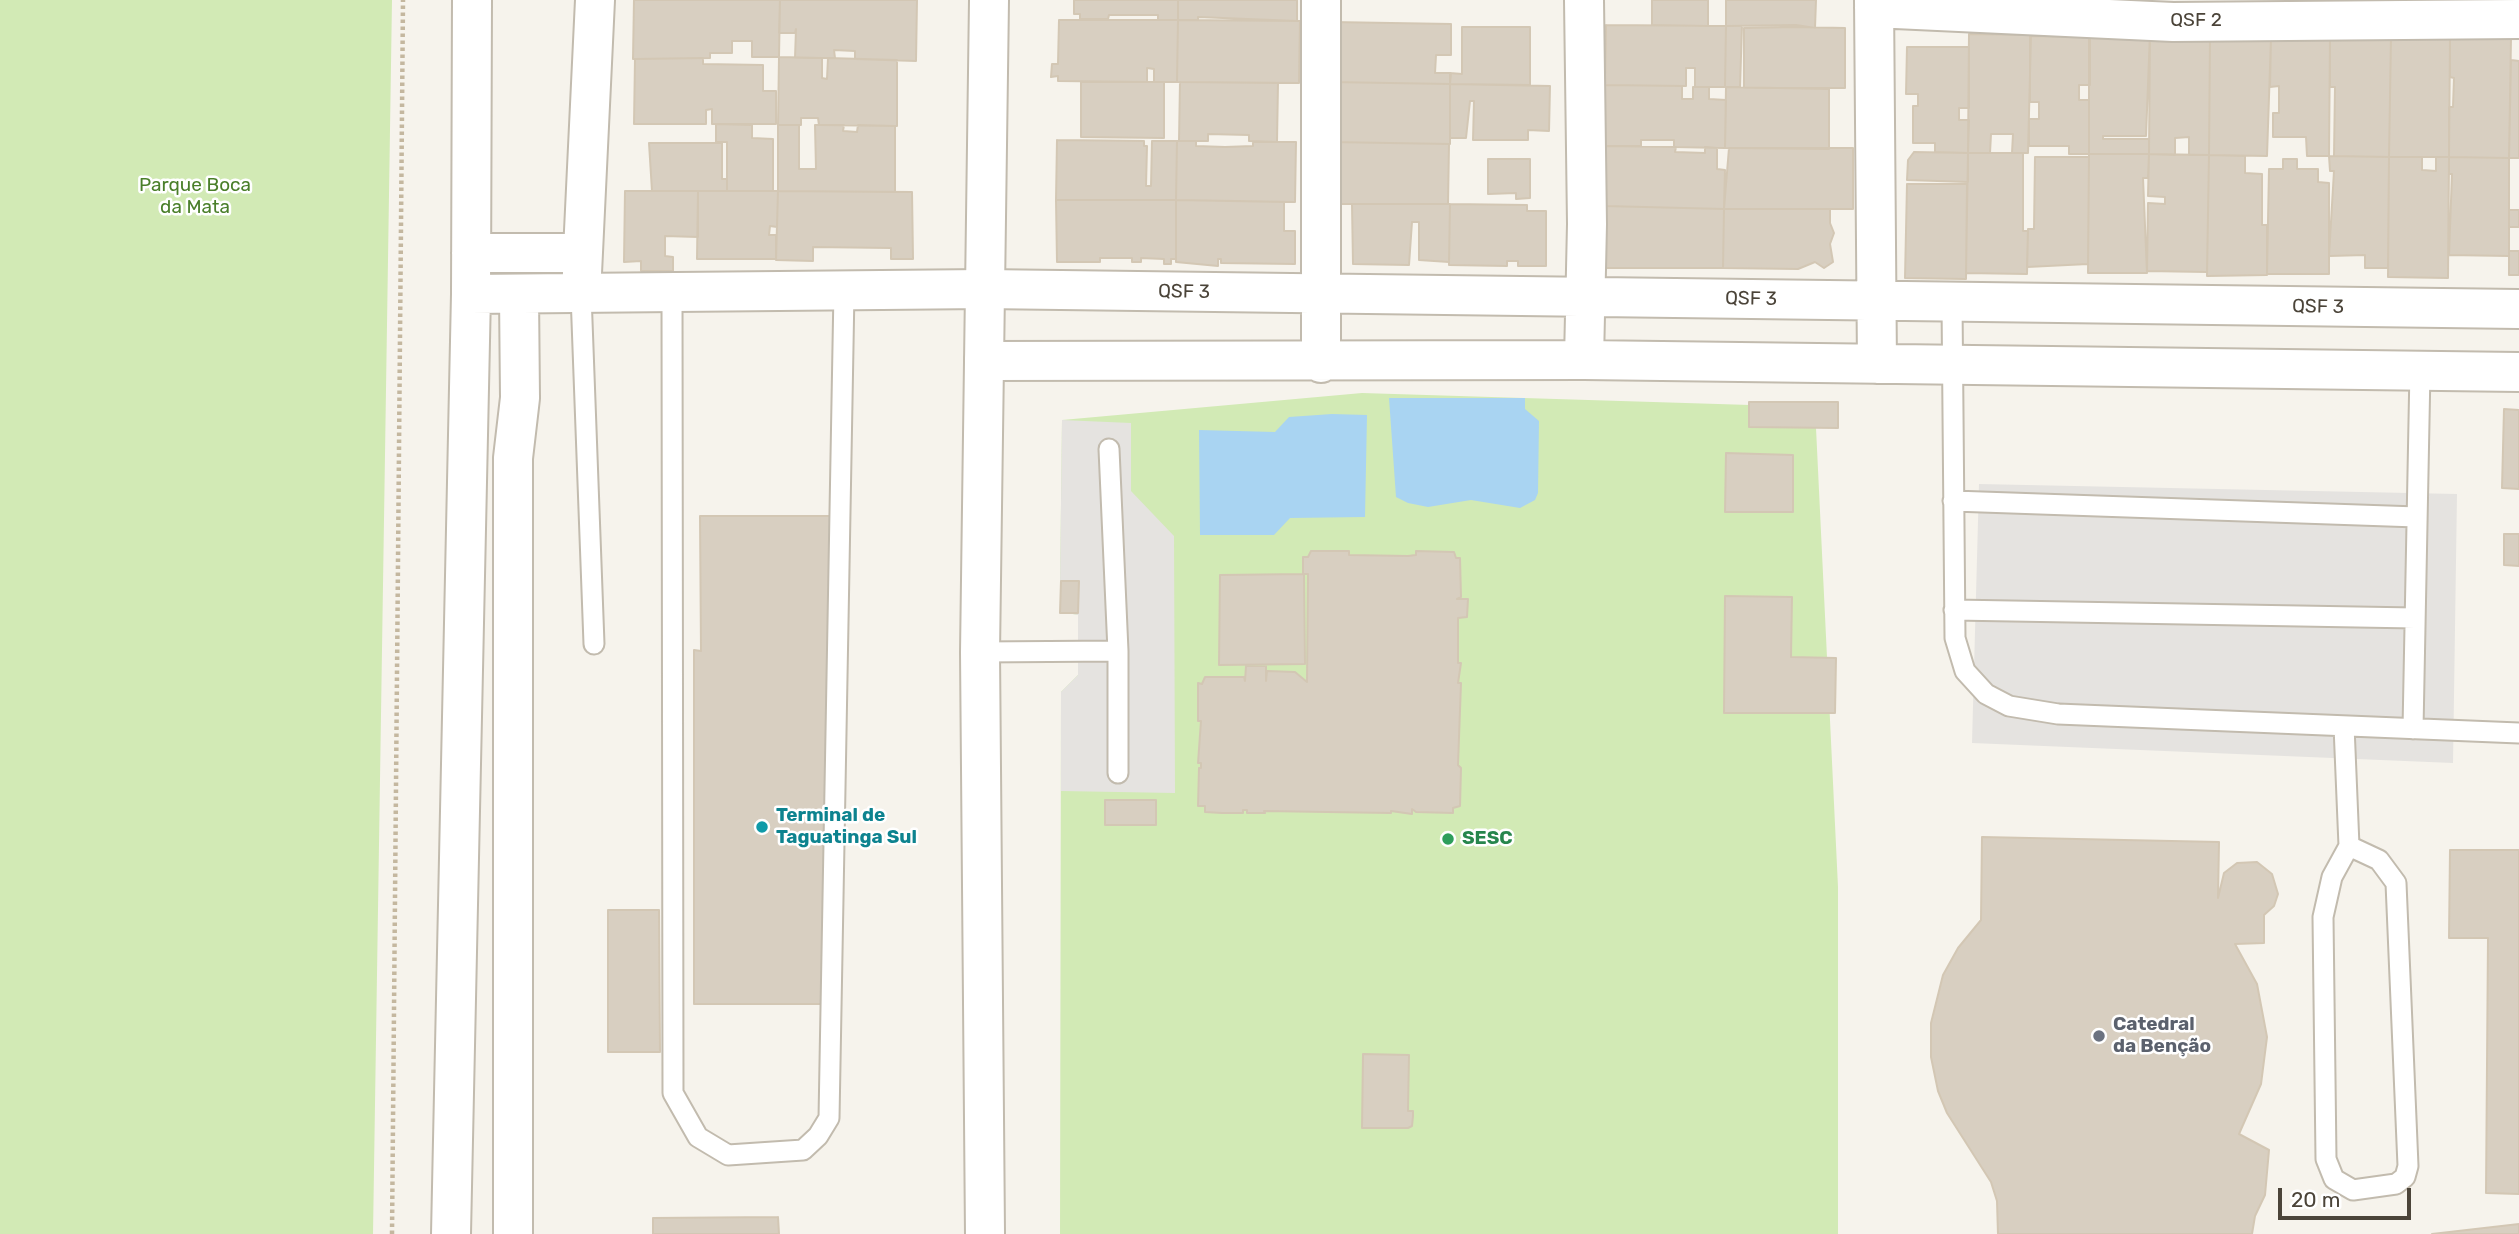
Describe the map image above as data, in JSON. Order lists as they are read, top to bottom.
{
  "streets": {
    "street": ["QSF 2", "QSF 3"]
  },
  "parks": ["Parque Boca da Mata"],
  "places": ["Terminal de Taguatinga Sul", "SESC", "Catedral da Benção"],
  "scale_bar": "20 m"
}
